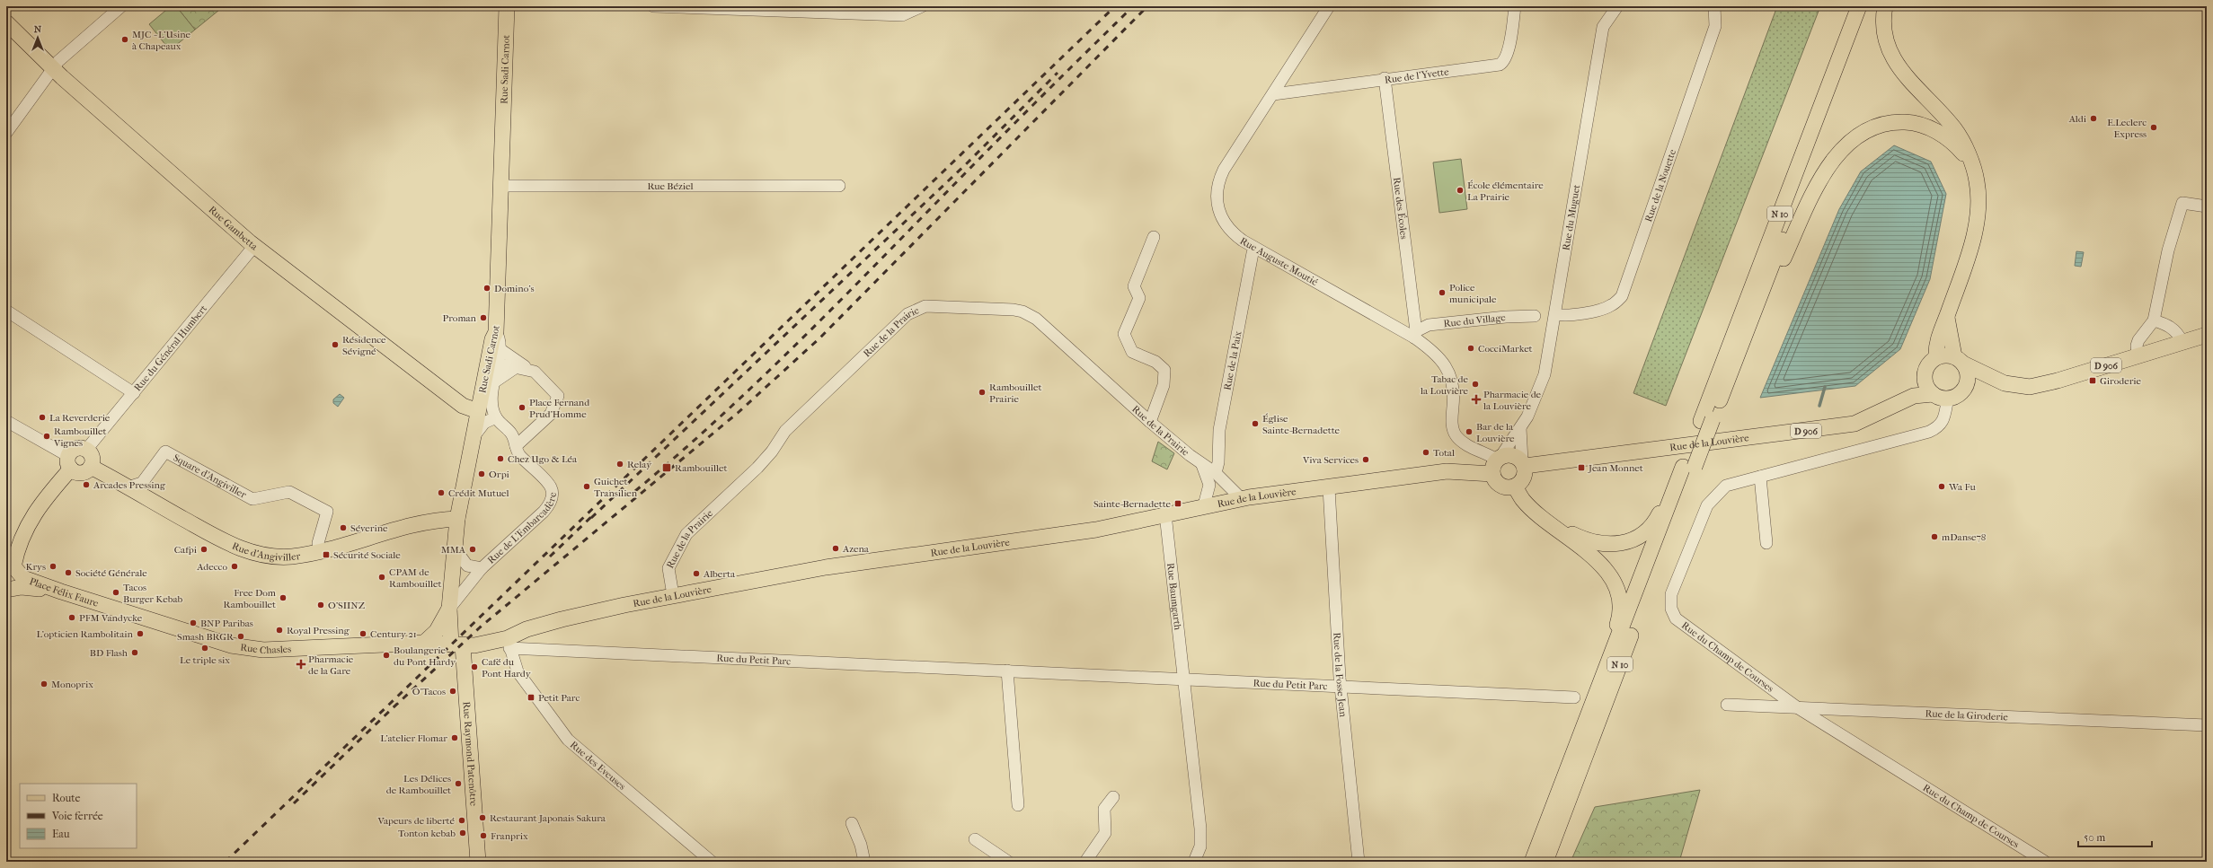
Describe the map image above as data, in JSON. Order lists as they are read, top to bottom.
{
  "streets": {
    "main road": [
      "Rue Sadi Carnot",
      "N 10",
      "Rue Gambetta",
      "D 906",
      "Rue de la Louvière",
      "Rue d'Angiviller",
      "Place Félix Faure",
      "Rue Chasles",
      "Rue Raymond Patenôtre"
    ],
    "street": [
      "Rue de l'Yvette",
      "Rue Béziel",
      "Rue de la Nouette",
      "Rue des Écoles",
      "Rue du Muguet",
      "Rue Auguste Moutié",
      "Rue du Village",
      "Rue de la Prairie",
      "Rue du Général Humbert",
      "Rue de la Paix",
      "Square d'Angiviller",
      "Rue de L'Embarcadère",
      "Rue Baumgarth",
      "Rue du Champ de Courses",
      "Rue du Petit Parc",
      "Rue de la Fosse Jean",
      "Rue de la Giroderie",
      "Rue des Eveuses"
    ]
  },
  "crossings": [
    ["Rue Sadi Carnot", "Rue Béziel"],
    ["Rue Sadi Carnot", "Rue Gambetta"],
    ["Rue Sadi Carnot", "Rue de la Louvière"],
    ["Rue Sadi Carnot", "Rue de L'Embarcadère"],
    ["Rue Sadi Carnot", "Rue d'Angiviller"],
    ["Rue Sadi Carnot", "Rue Chasles"],
    ["Rue Sadi Carnot", "Rue Raymond Patenôtre"],
    ["Rue de l'Yvette", "Rue des Écoles"],
    ["Rue de l'Yvette", "Rue Auguste Moutié"],
    ["Rue de la Nouette", "Rue du Muguet"],
    ["Rue des Écoles", "Rue Auguste Moutié"],
    ["Rue des Écoles", "Rue du Village"],
    ["Rue du Muguet", "Rue Auguste Moutié"],
    ["Rue du Muguet", "Rue de la Louvière"],
    ["Rue Gambetta", "Rue du Général Humbert"],
    ["Rue Gambetta", "Rue de L'Embarcadère"],
    ["Rue Auguste Moutié", "Rue du Village"],
    ["Rue Auguste Moutié", "Rue de la Paix"],
    ["Rue Auguste Moutié", "Rue de la Louvière"],
    ["Rue de la Prairie", "Rue de la Paix"],
    ["Rue de la Prairie", "Rue de la Louvière"],
    ["Rue du Général Humbert", "Rue d'Angiviller"],
    ["D 906", "Rue de la Louvière"],
    ["D 906", "Rue du Champ de Courses"],
    ["Rue de la Louvière", "Rue Baumgarth"],
    ["Rue de la Louvière", "Rue Chasles"],
    ["Rue de la Louvière", "Rue du Champ de Courses"],
    ["Rue de la Louvière", "Rue du Petit Parc"],
    ["Rue de la Louvière", "Rue de la Fosse Jean"],
    ["Rue de la Louvière", "Rue Raymond Patenôtre"],
    ["Rue de la Louvière", "Rue des Eveuses"],
    ["Square d'Angiviller", "Rue d'Angiviller"],
    ["Place Félix Faure", "Rue Chasles"],
    ["Rue Baumgarth", "Rue du Petit Parc"],
    ["Rue Chasles", "Rue Raymond Patenôtre"],
    ["Rue du Champ de Courses", "Rue de la Giroderie"],
    ["Rue du Petit Parc", "Rue de la Fosse Jean"],
    ["Rue du Petit Parc", "Rue des Eveuses"]
  ],
  "places": {
    "other": [
      "MJC - L'Usine à Chapeaux",
      "Aldi",
      "E.Leclerc Express",
      "École élémentaire La Prairie",
      "Domino's",
      "Police municipale",
      "Proman",
      "Résidence Sévigné",
      "CocciMarket",
      "Tabac de la Louvière",
      "Rambouillet Prairie",
      "Place Fernand Prud'Homme",
      "La Reverderie",
      "Église Sainte-Bernadette",
      "Bar de la Louvière",
      "Rambouillet Vignes",
      "Total",
      "Chez Ugo & Léa",
      "Viva Services",
      "Relay",
      "Orpi",
      "Arcades Pressing",
      "Guichet Transilien",
      "Wa Fu",
      "Crédit Mutuel",
      "Séverine",
      "mDanse78",
      "Azena",
      "Cafpi",
      "MMA",
      "Krys",
      "Adecco",
      "Société Générale",
      "Alberta",
      "CPAM de Rambouillet",
      "Tacos Burger Kebab",
      "Free Dom Rambouillet",
      "O'SIINZ",
      "PFM Vandycke",
      "BNP Paribas",
      "Royal Pressing",
      "L'opticien Rambolitain",
      "Century 21",
      "Smash BRGR",
      "Le triple six",
      "BD Flash",
      "Boulangerie du Pont Hardy",
      "Café du Pont Hardy",
      "Monoprix",
      "O'Tacos",
      "L'atelier Flomar",
      "Les Délices de Rambouillet",
      "Restaurant Japonais Sakura",
      "Vapeurs de liberté",
      "Tonton kebab",
      "Franprix"
    ],
    "transit": [
      "Giroderie",
      "Rambouillet",
      "Jean Monnet",
      "Sainte-Bernadette",
      "Sécurité Sociale",
      "Petit Parc"
    ],
    "health": ["Pharmacie de la Louvière", "Pharmacie de la Gare"]
  },
  "legend": ["Route", "Voie ferrée", "Eau"],
  "scale_bar": "50 m",
  "north": "top"
}
